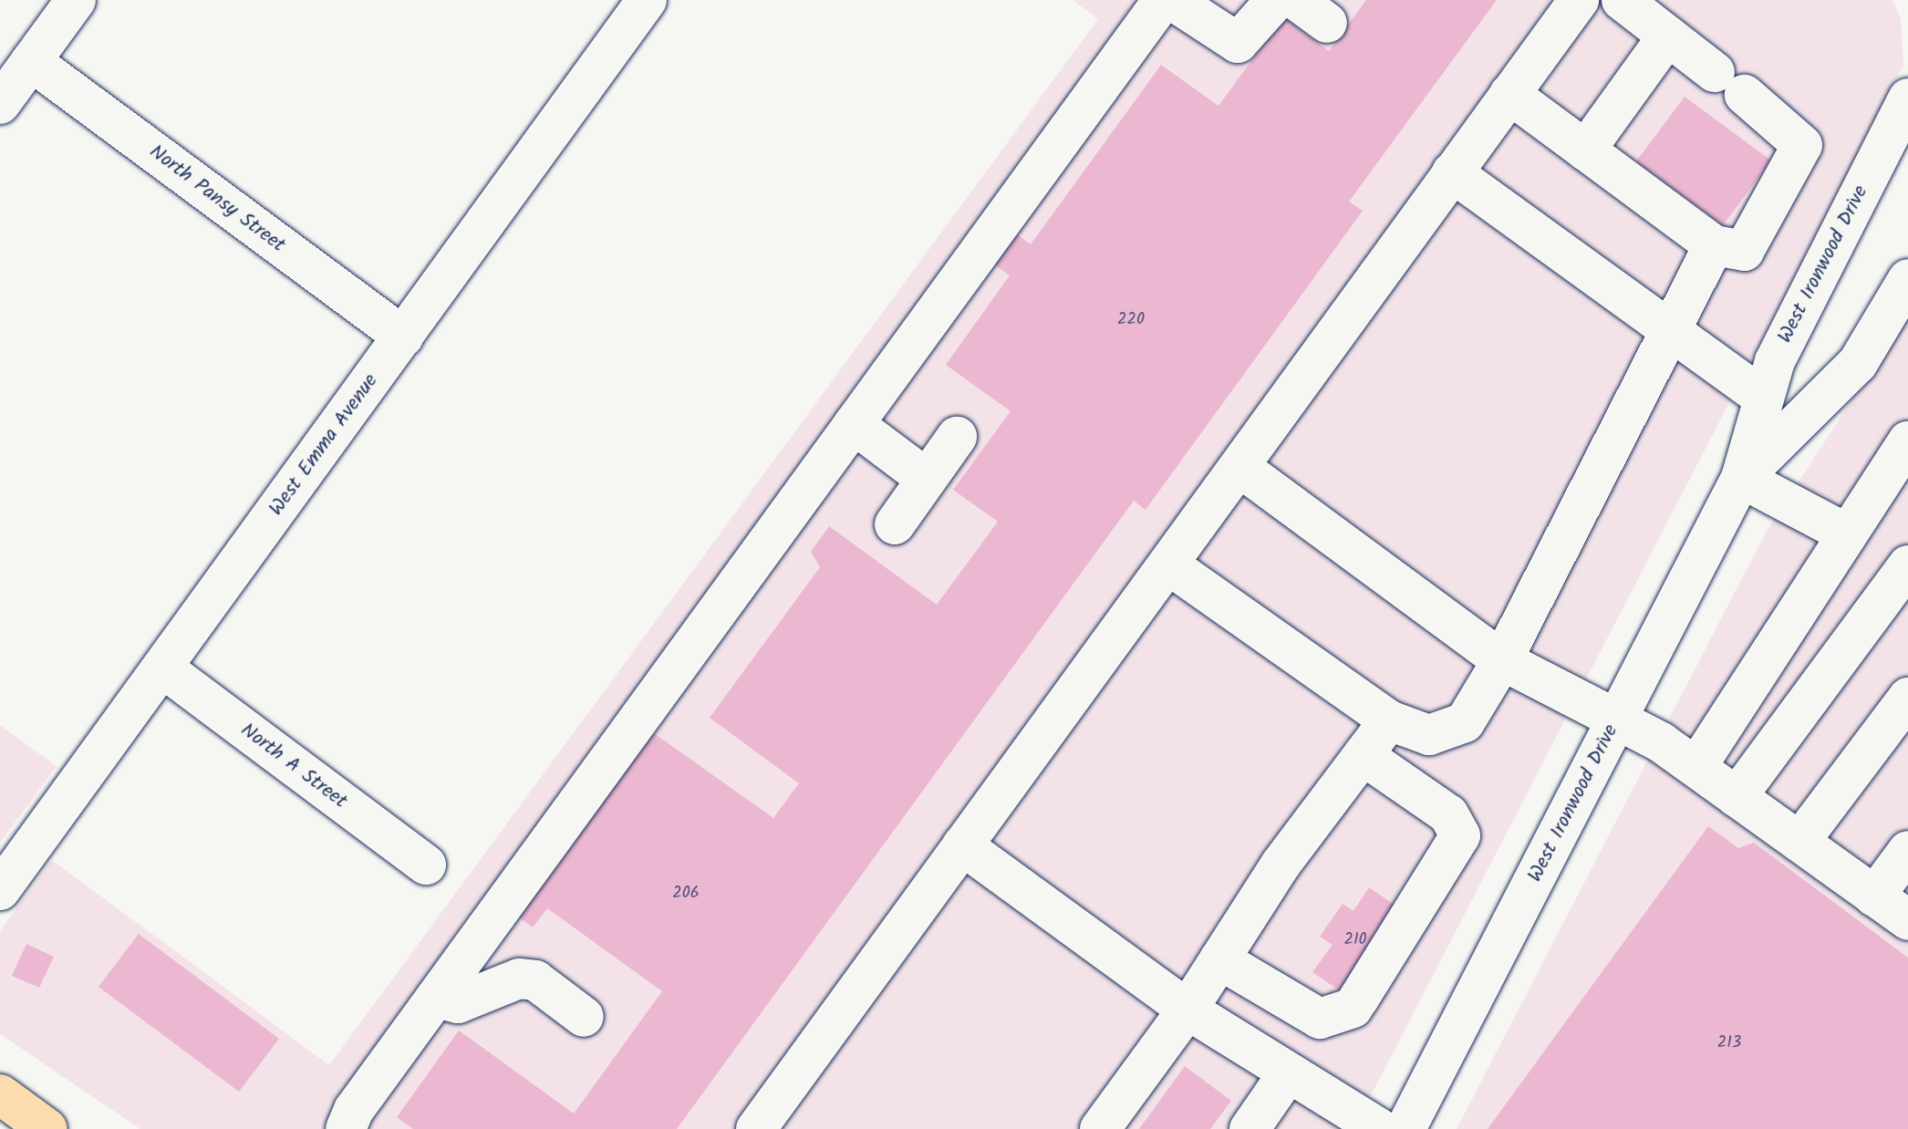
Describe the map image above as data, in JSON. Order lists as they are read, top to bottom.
{
  "streets": {
    "street": [
      "North Pansy Street",
      "West Ironwood Drive",
      "West Emma Avenue",
      "North A Street"
    ]
  },
  "crossings": [
    ["North Pansy Street", "West Emma Avenue"],
    ["West Emma Avenue", "North A Street"]
  ],
  "house_numbers": [
    "220",
    "206",
    "210",
    "213"
  ]
}
